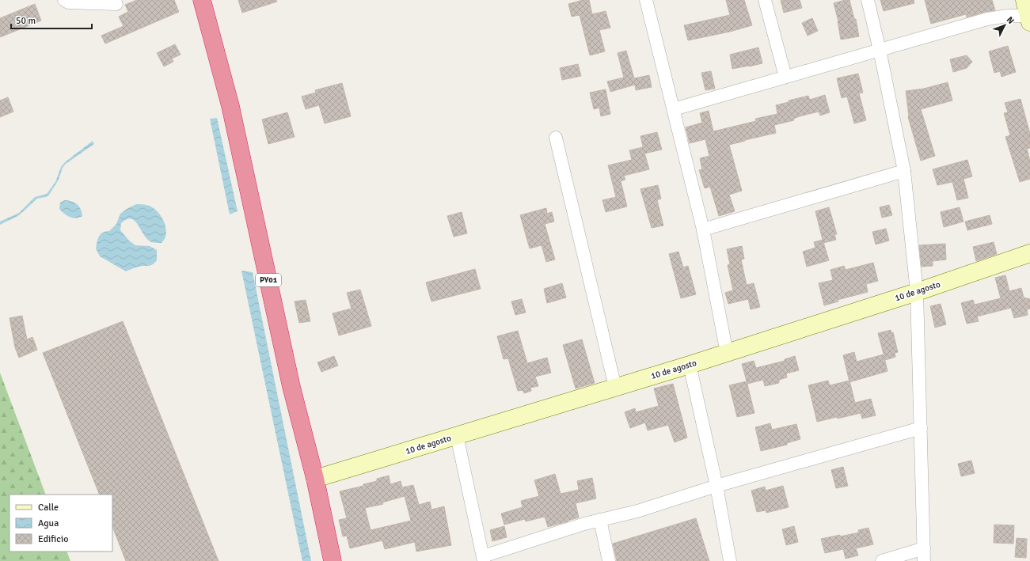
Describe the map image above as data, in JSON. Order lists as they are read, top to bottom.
{
  "streets": {
    "highway": ["PY01"],
    "street": ["10 de agosto"]
  },
  "crossings": [
    ["PY01", "10 de agosto"]
  ],
  "legend": ["Calle", "Agua", "Edificio"],
  "scale_bar": "50 m",
  "north": "top right"
}
